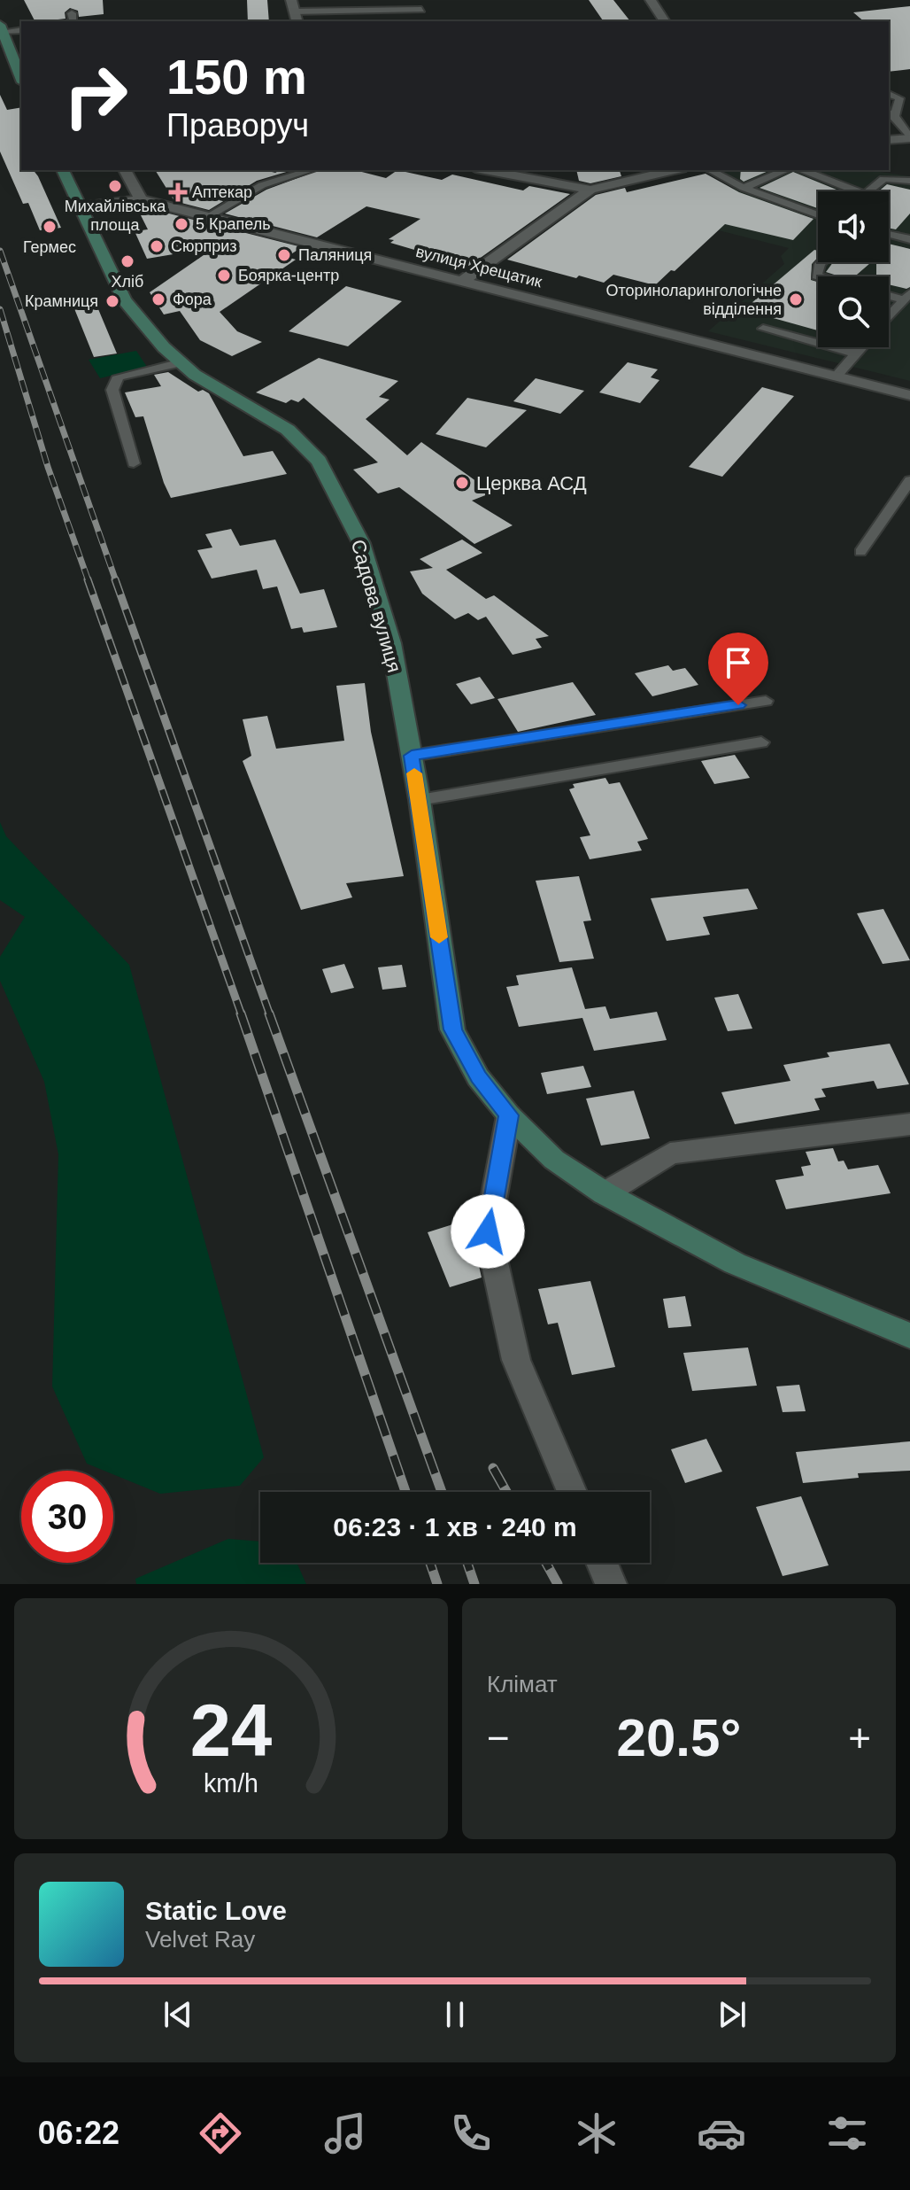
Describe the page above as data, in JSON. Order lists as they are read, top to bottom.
{
  "streets": {
    "street": ["вулиця Хрещатик", "Садова вулиця"]
  },
  "crossings": [
    ["вулиця Хрещатик", "Садова вулиця"]
  ],
  "places": {
    "other": [
      "Михайлівська площа",
      "5 Крапель",
      "Гермес",
      "Сюрприз",
      "Паляниця",
      "Хліб",
      "Боярка-центр",
      "Фора",
      "Оториноларингологічне відділення",
      "Крамниця",
      "Церква АСД"
    ],
    "health": ["Аптекар"]
  },
  "page": {
    "turn": ["150 m", "Праворуч"],
    "limit": "30",
    "trip": "06:23 · 1 хв · 240 m",
    "tile": "Клімат",
    "heat": ["−", "20.5°", "+"],
    "song": ["Static Love", "Velvet Ray"],
    "tabs": "06:22",
    "gauge": ["24", "km/h"]
  }
}
